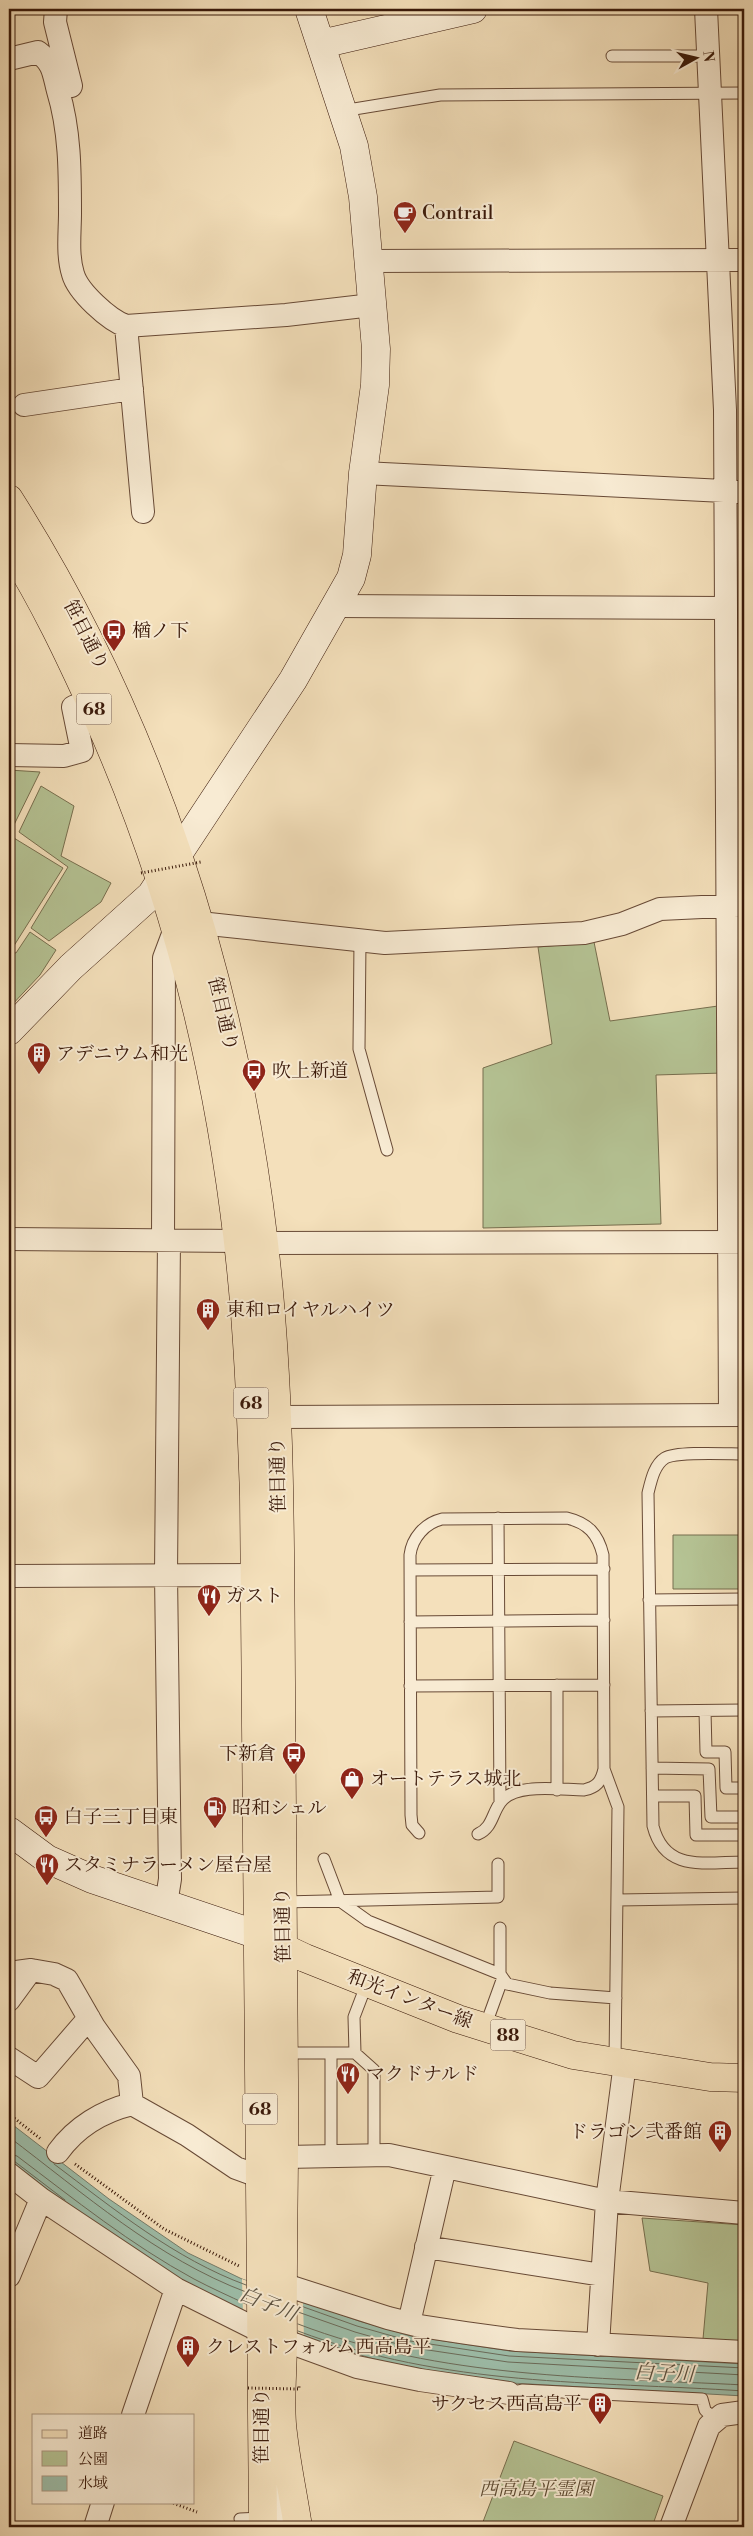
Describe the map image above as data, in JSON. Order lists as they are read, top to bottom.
{
  "streets": {
    "main road": [
      "笹目通り",
      "68",
      "和光インター線",
      "88"
    ]
  },
  "crossings": [
    ["笹目通り", "68"],
    ["笹目通り", "和光インター線"]
  ],
  "water": ["白子川"],
  "parks": ["西高島平霊園"],
  "places": {
    "cafe": ["Contrail"],
    "bus stop": [
      "楢ノ下",
      "吹上新道",
      "下新倉",
      "白子三丁目東"
    ],
    "building": [
      "アデニウム和光",
      "東和ロイヤルハイツ",
      "ドラゴン弐番館",
      "クレストフォルム西高島平",
      "サクセス西高島平"
    ],
    "restaurant": ["ガスト", "スタミナラーメン屋台屋", "マクドナルド"],
    "shop": ["オートテラス城北"],
    "fuel station": ["昭和シェル"]
  },
  "legend": ["道路", "公園", "水域"],
  "north": "right"
}
